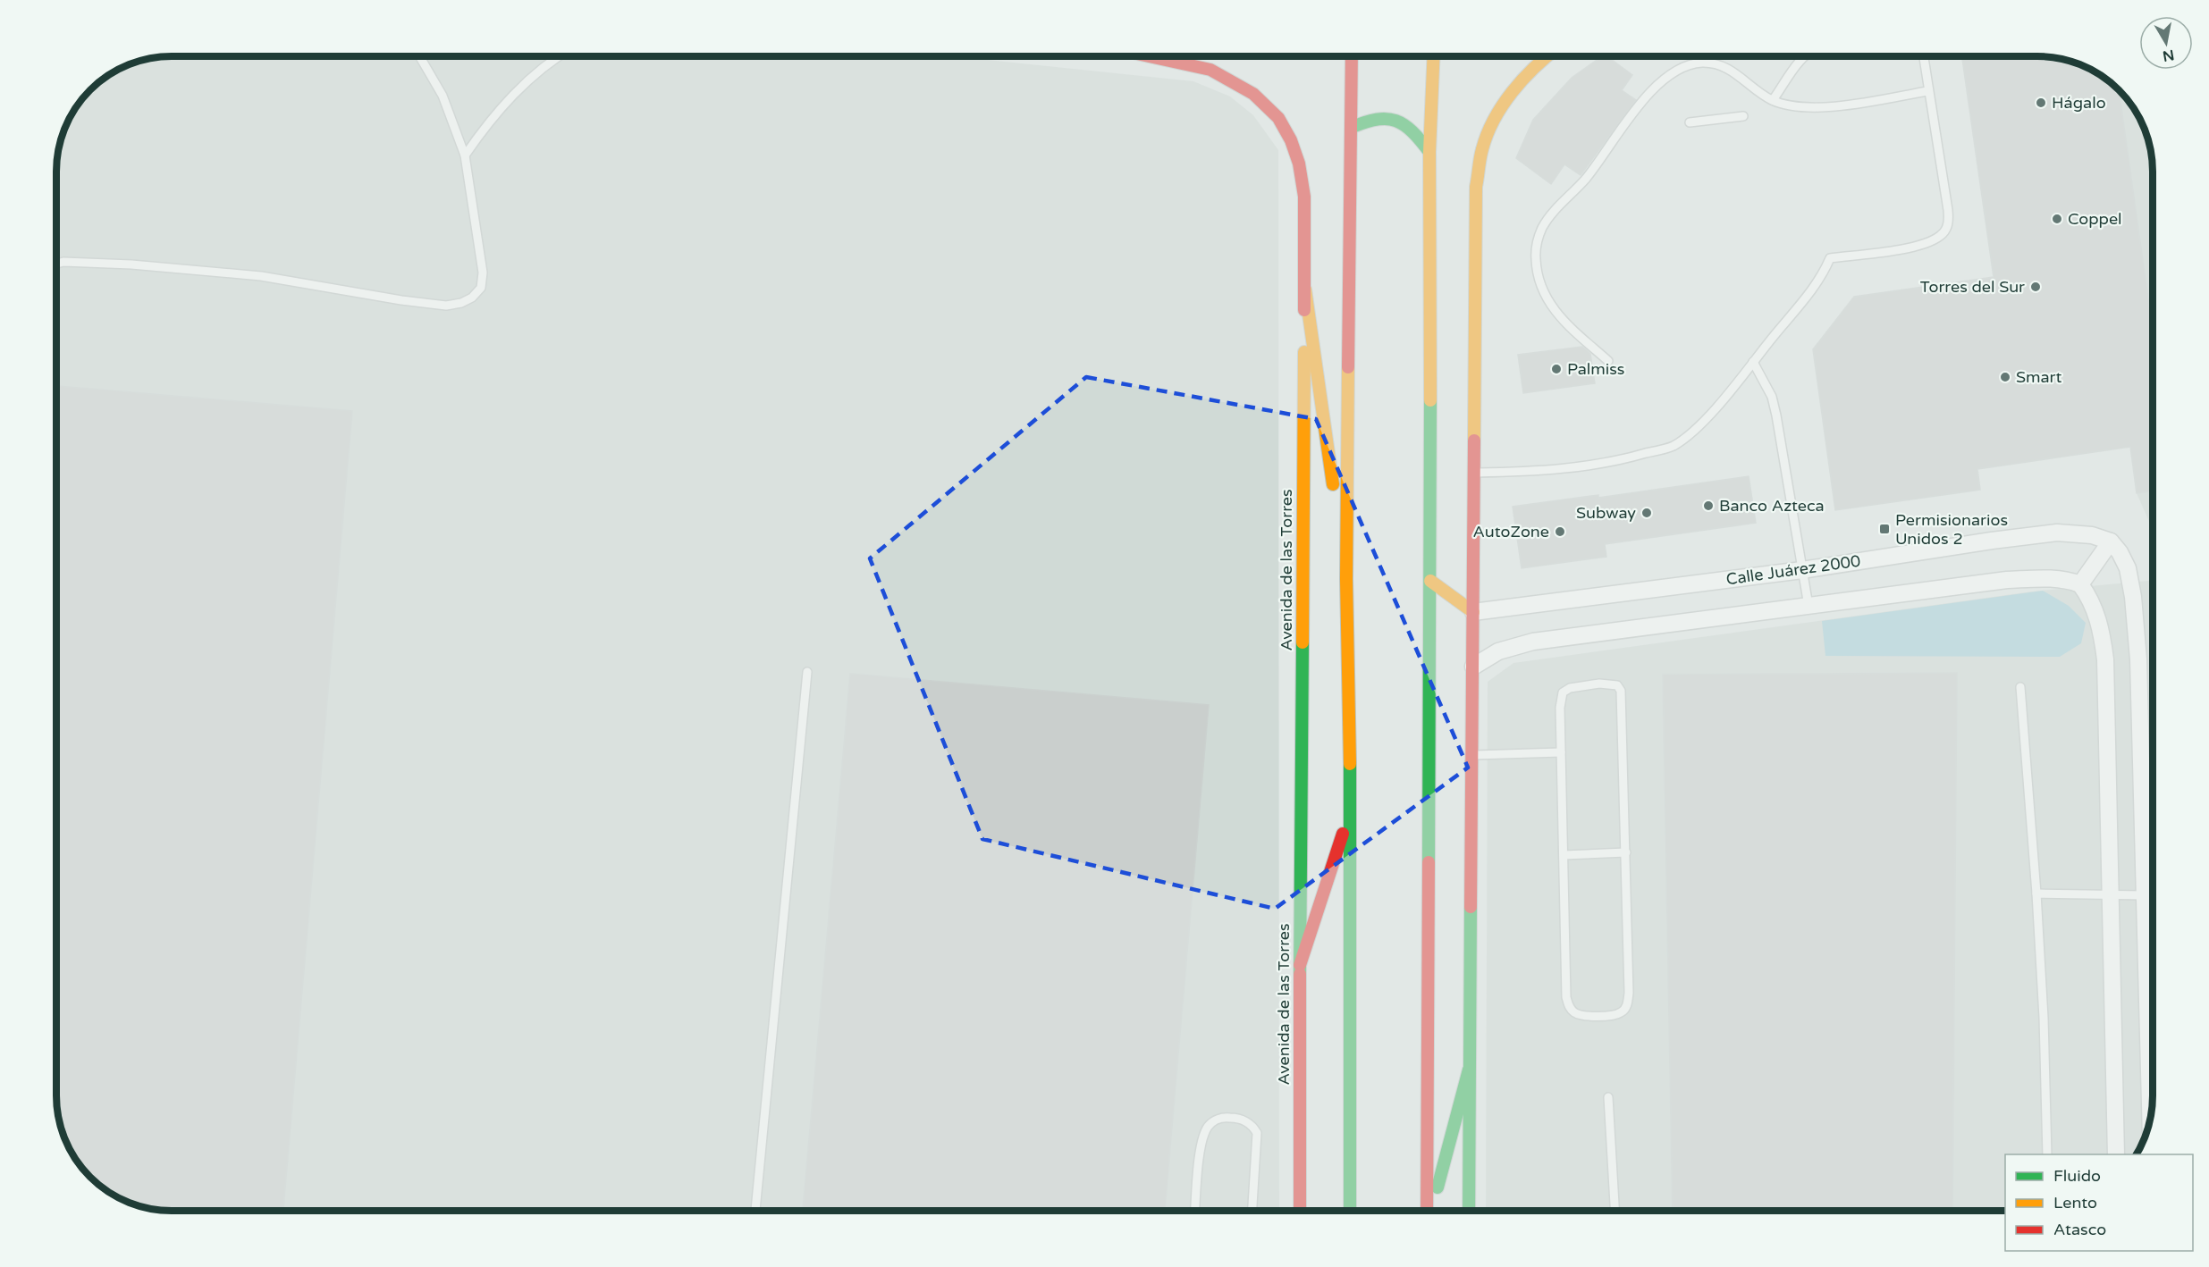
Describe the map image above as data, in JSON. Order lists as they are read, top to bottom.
{
  "streets": {
    "main road": ["Avenida de las Torres"],
    "street": ["Calle Juárez 2000"]
  },
  "places": {
    "other": [
      "Hágalo",
      "Coppel",
      "Torres del Sur",
      "Palmiss",
      "Smart",
      "Banco Azteca",
      "Subway",
      "AutoZone"
    ],
    "transit": ["Permisionarios Unidos 2"]
  },
  "legend": ["Fluido", "Lento", "Atasco"],
  "north": "bottom"
}
